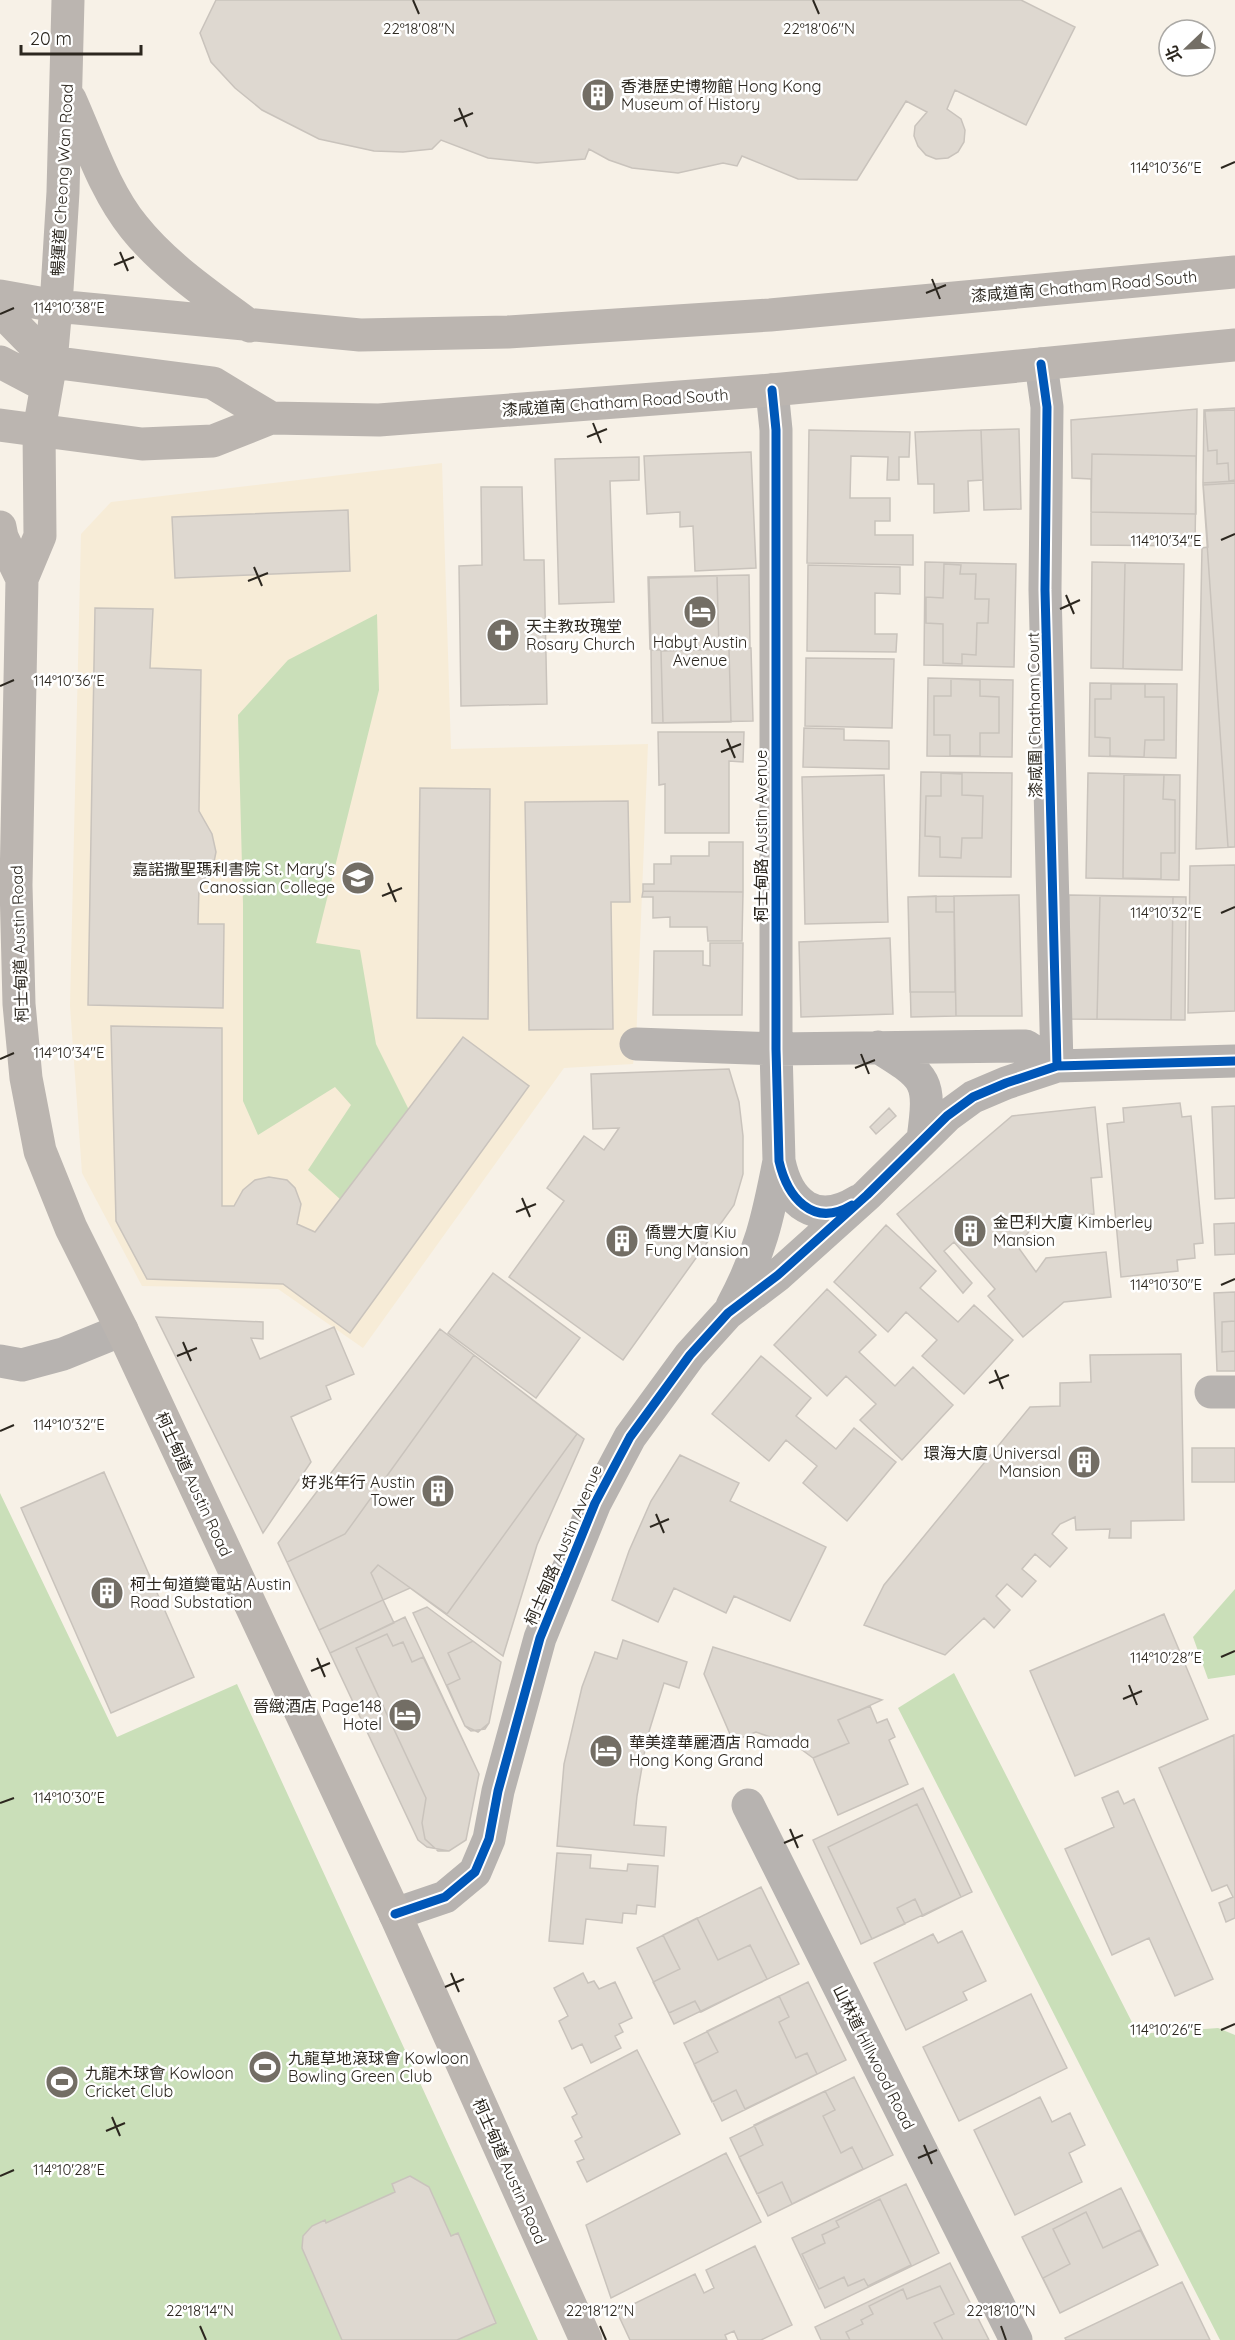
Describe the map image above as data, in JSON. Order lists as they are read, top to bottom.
{
  "streets": {
    "main road": ["暢運道 Cheong Wan Road", "漆咸道南 Chatham Road South", "柯士甸道 Austin Road"],
    "street": ["漆咸圍 Chatham Court", "柯士甸路 Austin Avenue", "山林道 Hillwood Road"]
  },
  "crossings": [
    ["暢運道 Cheong Wan Road", "漆咸道南 Chatham Road South"],
    ["暢運道 Cheong Wan Road", "柯士甸道 Austin Road"],
    ["漆咸道南 Chatham Road South", "漆咸圍 Chatham Court"],
    ["漆咸道南 Chatham Road South", "柯士甸路 Austin Avenue"],
    ["漆咸道南 Chatham Road South", "柯士甸道 Austin Road"],
    ["漆咸圍 Chatham Court", "柯士甸路 Austin Avenue"],
    ["柯士甸路 Austin Avenue", "柯士甸道 Austin Road"]
  ],
  "places": {
    "building": [
      "香港歷史博物館 Hong Kong Museum of History",
      "金巴利大廈 Kimberley Mansion",
      "僑豐大廈 Kiu Fung Mansion",
      "環海大廈 Universal Mansion",
      "好兆年行 Austin Tower",
      "柯士甸道變電站 Austin Road Substation"
    ],
    "hotel": ["Habyt Austin Avenue", "晉緻酒店 Page148 Hotel", "華美達華麗酒店 Ramada Hong Kong Grand"],
    "church": ["天主教玫瑰堂 Rosary Church"],
    "school or university": ["嘉諾撒聖瑪利書院 St. Mary's Canossian College"],
    "sports": ["九龍草地滾球會 Kowloon Bowling Green Club", "九龍木球會 Kowloon Cricket Club"]
  },
  "scale_bar": "20 m",
  "north": "bottom left",
  "coordinates": [
    "22°18'08\"N",
    "22°18'06\"N",
    "114°10'36\"E",
    "114°10'38\"E",
    "114°10'34\"E",
    "114°10'32\"E",
    "114°10'30\"E",
    "114°10'28\"E",
    "114°10'26\"E",
    "22°18'14\"N",
    "22°18'12\"N",
    "22°18'10\"N"
  ]
}
